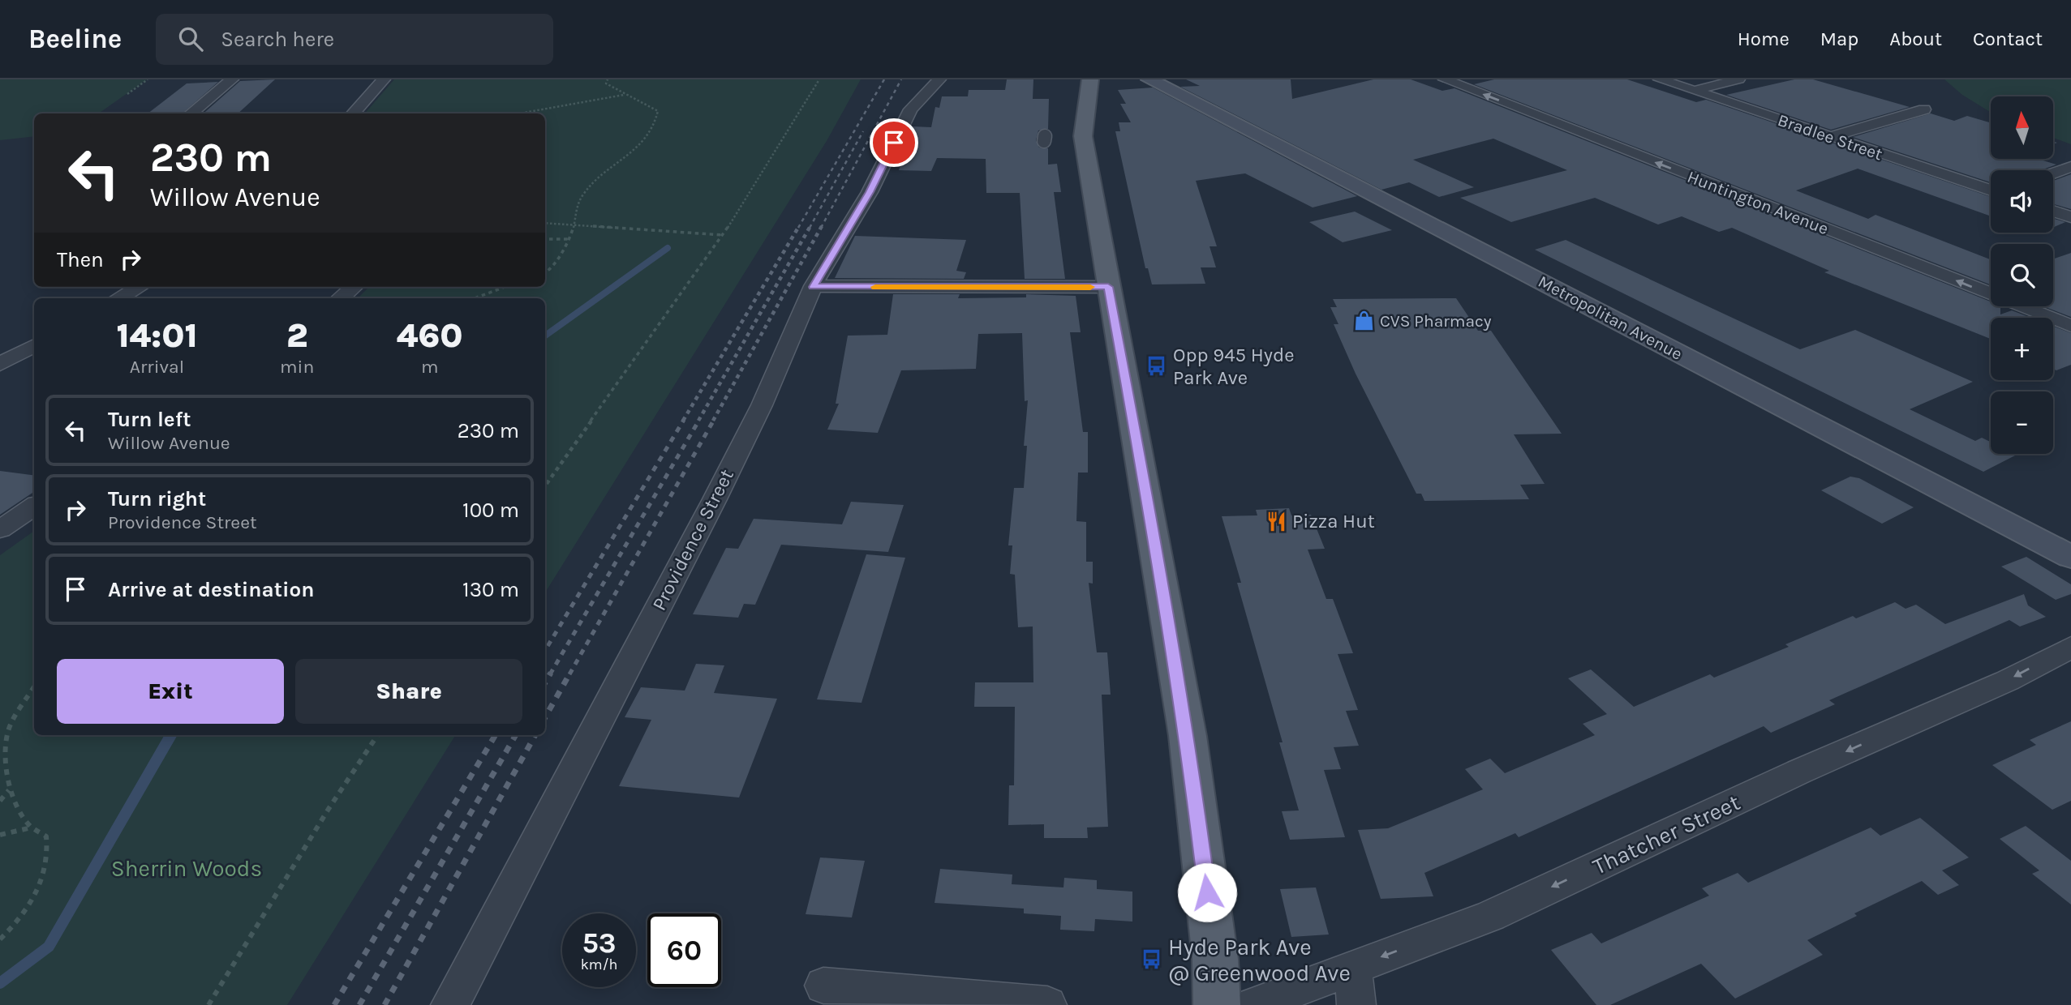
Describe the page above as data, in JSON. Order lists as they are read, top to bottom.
{
  "streets": {
    "street": [
      "Bradlee Street",
      "Huntington Avenue",
      "Metropolitan Avenue",
      "Providence Street",
      "Thatcher Street"
    ]
  },
  "one_way": ["Huntington Avenue", "Thatcher Street"],
  "parks": ["Sherrin Woods"],
  "places": {
    "shop": ["CVS Pharmacy"],
    "bus stop": ["Opp 945 Hyde Park Ave", "Hyde Park Ave @ Greenwood Ave"],
    "restaurant": ["Pizza Hut"]
  },
  "north": "top",
  "page": {
    "header": "Beeline",
    "search": "Search here",
    "nav": [
      "Home",
      "Map",
      "About",
      "Contact"
    ],
    "map_buttons": ["+", "−"],
    "turn": ["230 m", "Willow Avenue"],
    "then": "Then",
    "eta": [
      "14:01",
      "Arrival",
      "2",
      "min",
      "460",
      "m"
    ],
    "list": [
      {
        "name": "Turn left",
        "note": "Willow Avenue",
        "value": "230 m"
      },
      {
        "name": "Turn right",
        "note": "Providence Street",
        "value": "100 m"
      },
      {
        "name": "Arrive at destination",
        "value": "130 m"
      }
    ],
    "buttons": ["Exit", "Share"],
    "speed": "53 km/h",
    "limit": "60"
  }
}
